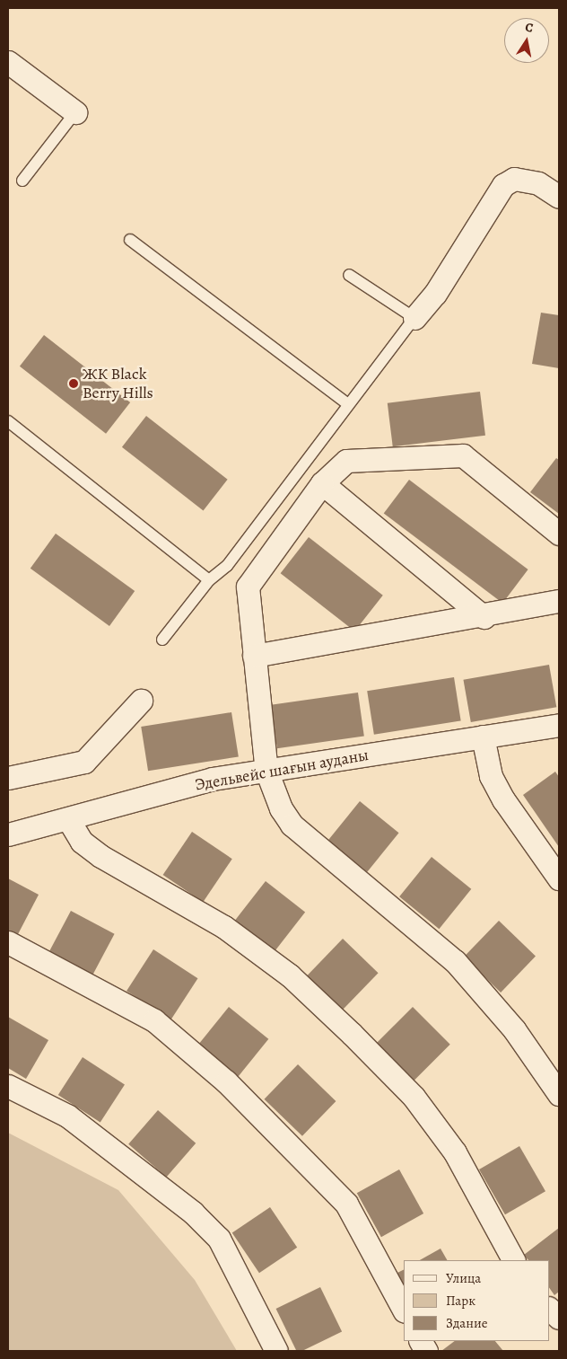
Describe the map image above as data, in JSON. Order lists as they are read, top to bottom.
{
  "streets": {
    "street": ["Эдельвейс шағын ауданы"]
  },
  "places": ["ЖК Black Berry Hills"],
  "legend": ["Улица", "Парк", "Здание"],
  "north": "top"
}
